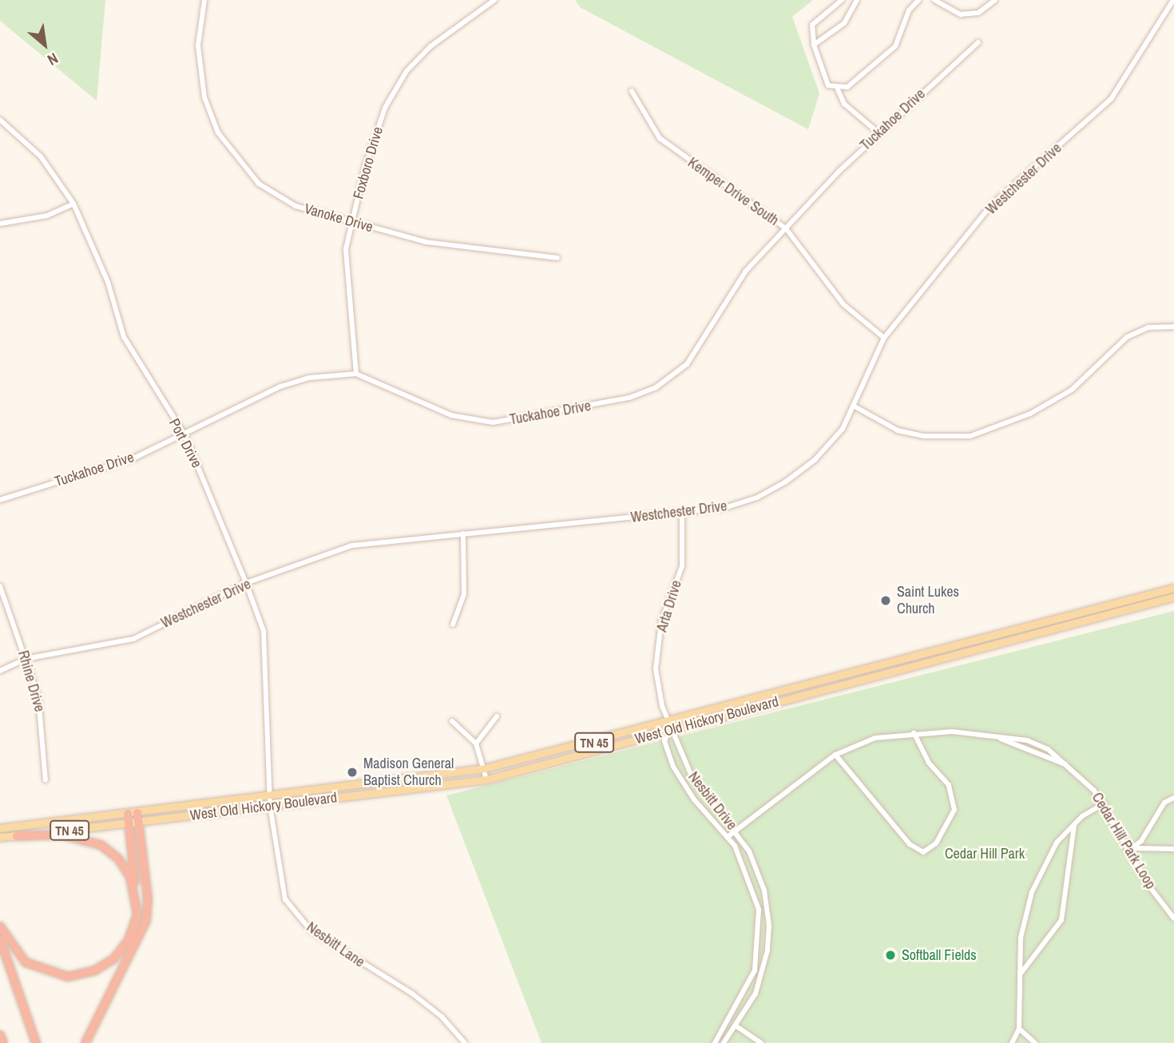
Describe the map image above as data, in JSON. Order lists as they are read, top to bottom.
{
  "streets": {
    "main road": ["West Old Hickory Boulevard", "TN 45"],
    "street": [
      "Tuckahoe Drive",
      "Foxboro Drive",
      "Westchester Drive",
      "Kemper Drive South",
      "Vanoke Drive",
      "Port Drive",
      "Arta Drive",
      "Rhine Drive",
      "Nesbitt Drive",
      "Cedar Hill Park Loop",
      "Nesbitt Lane"
    ]
  },
  "crossings": [
    ["Tuckahoe Drive", "Foxboro Drive"],
    ["Tuckahoe Drive", "Kemper Drive South"],
    ["Tuckahoe Drive", "Port Drive"],
    ["Foxboro Drive", "Vanoke Drive"],
    ["Westchester Drive", "Kemper Drive South"],
    ["Westchester Drive", "Port Drive"],
    ["Westchester Drive", "Arta Drive"],
    ["Westchester Drive", "Rhine Drive"],
    ["Port Drive", "West Old Hickory Boulevard"],
    ["Port Drive", "Nesbitt Lane"],
    ["Arta Drive", "West Old Hickory Boulevard"],
    ["Arta Drive", "Nesbitt Drive"],
    ["West Old Hickory Boulevard", "Nesbitt Drive"],
    ["West Old Hickory Boulevard", "Nesbitt Lane"],
    ["Nesbitt Drive", "Cedar Hill Park Loop"]
  ],
  "parks": ["Cedar Hill Park"],
  "places": ["Saint Lukes Church", "Madison General Baptist Church", "Softball Fields"],
  "north": "bottom right"
}
